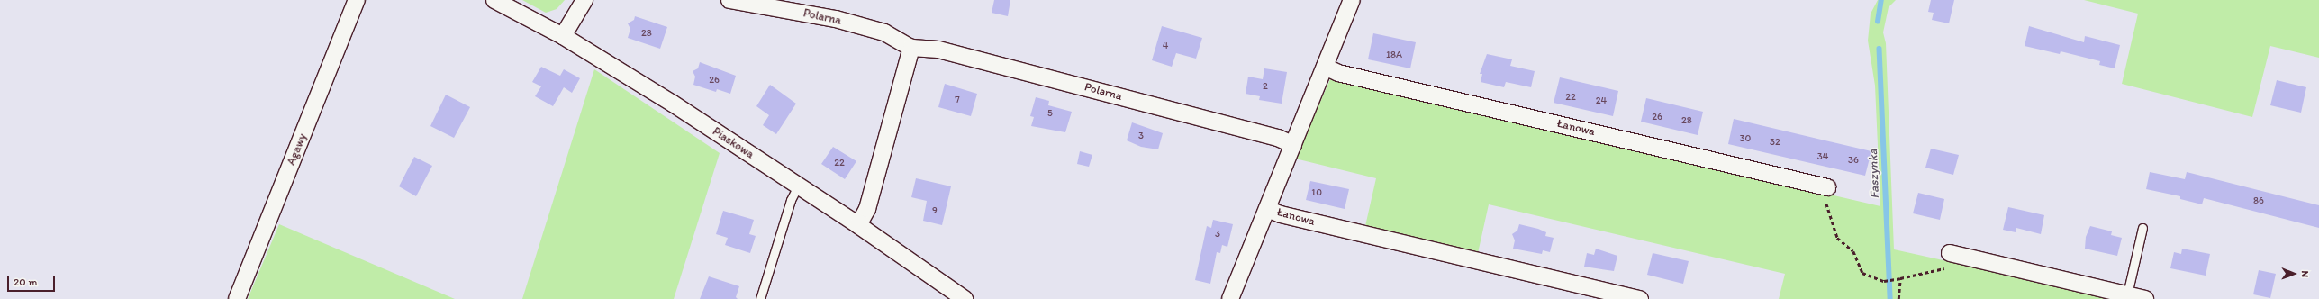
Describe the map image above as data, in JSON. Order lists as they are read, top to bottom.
{
  "streets": {
    "street": [
      "Polarna",
      "Łanowa",
      "Piaskowa",
      "Agawy"
    ]
  },
  "crossings": [
    ["Polarna", "Łanowa"]
  ],
  "water": ["Faszynka"],
  "house_numbers": [
    "28",
    "4",
    "18A",
    "26",
    "2",
    "22",
    "7",
    "24",
    "5",
    "26",
    "28",
    "3",
    "30",
    "32",
    "34",
    "36",
    "22",
    "10",
    "86",
    "9",
    "3"
  ],
  "scale_bar": "20 m",
  "north": "right"
}
